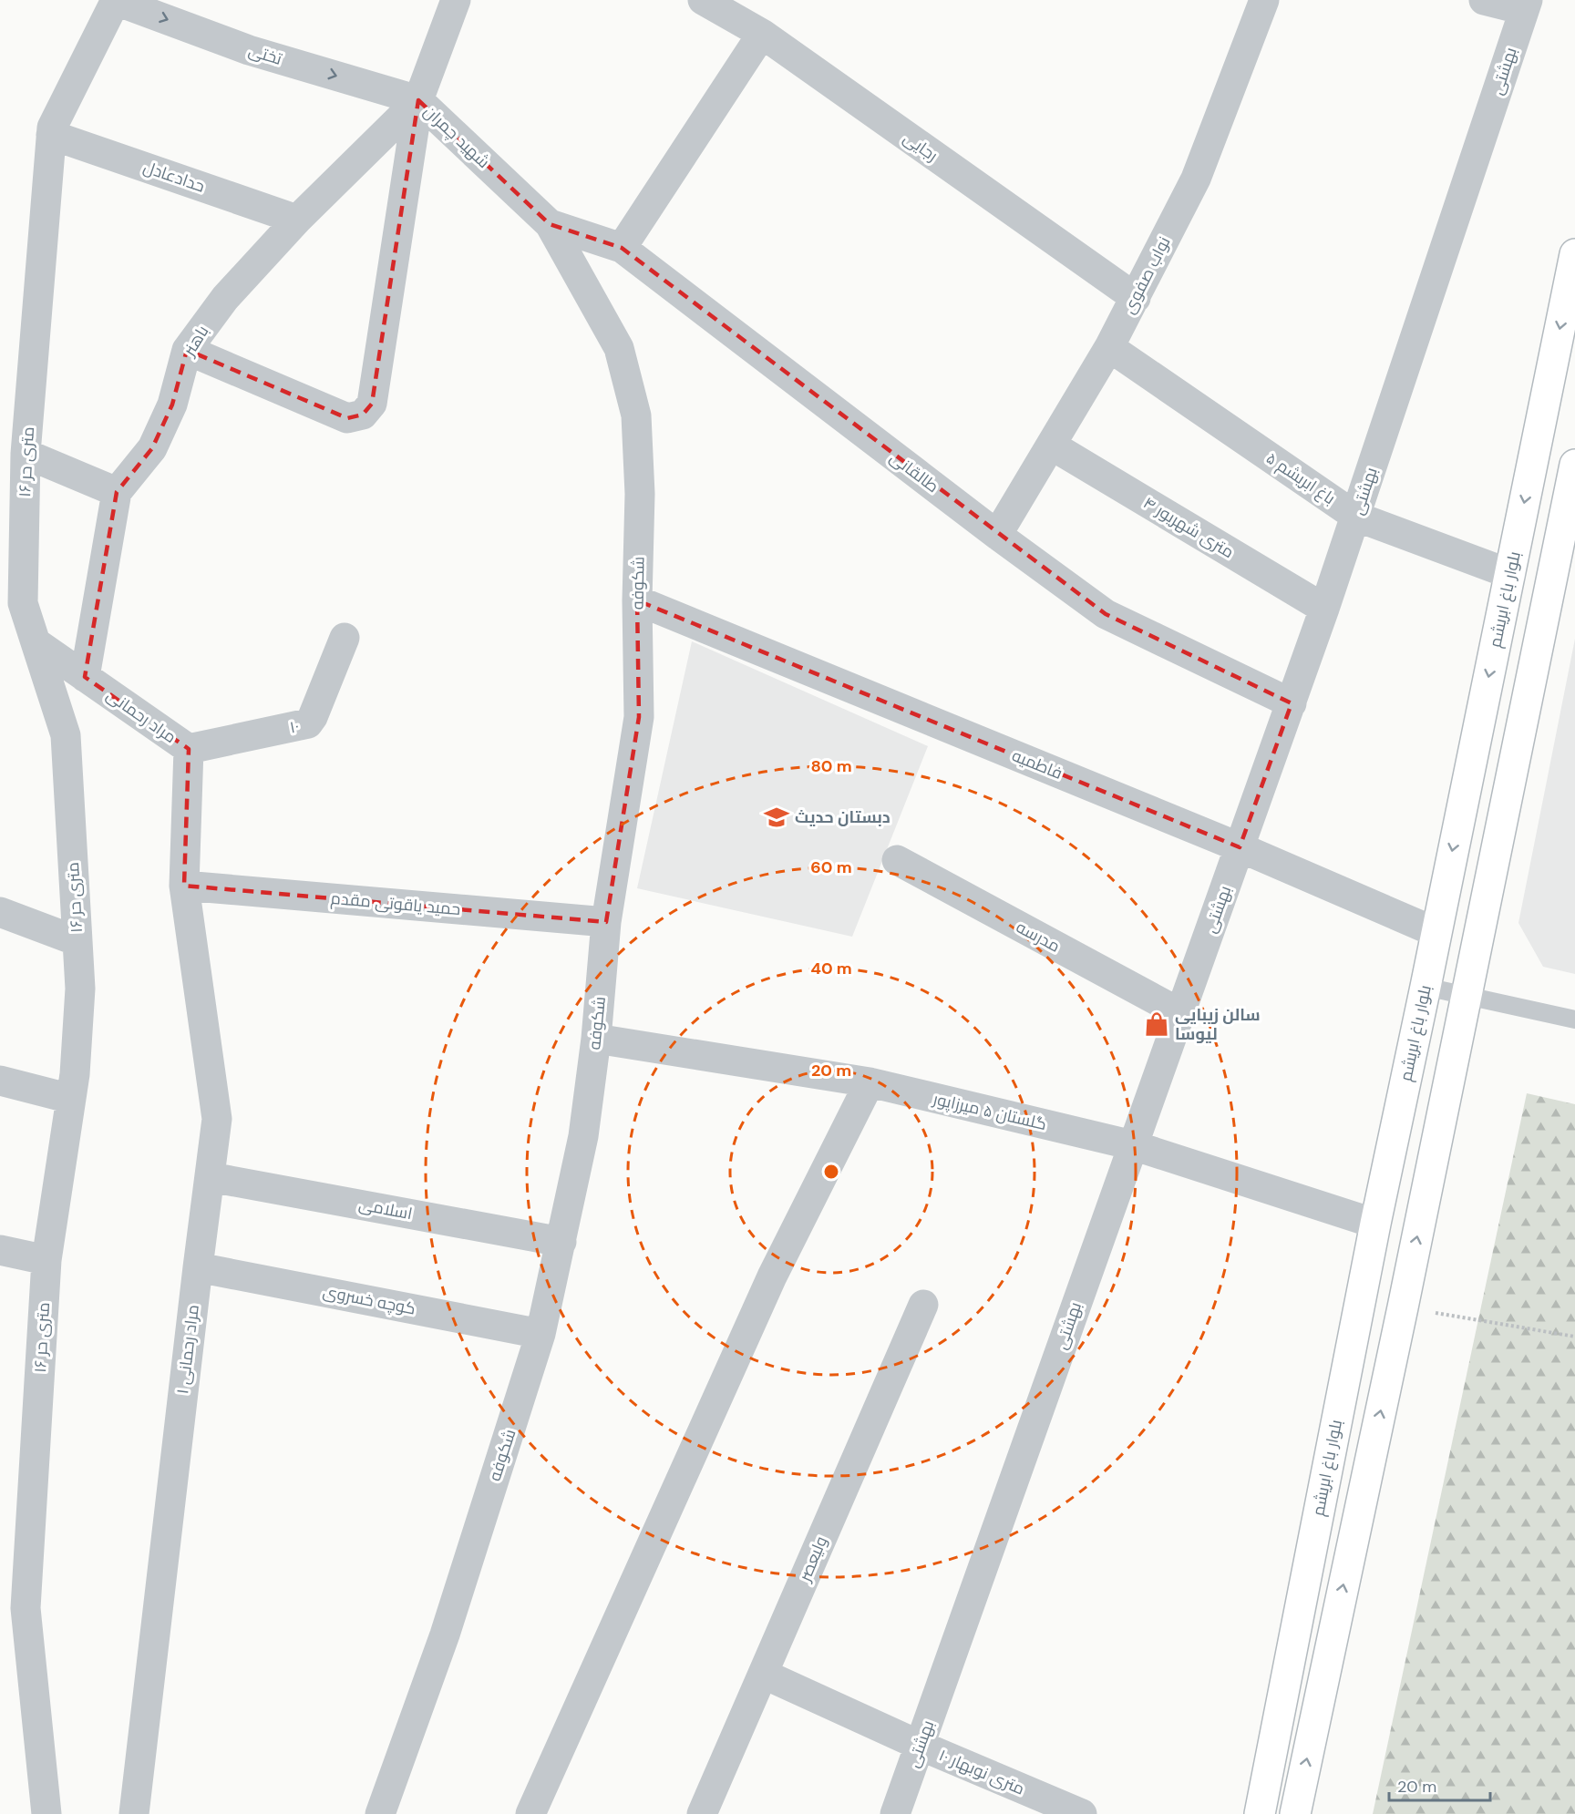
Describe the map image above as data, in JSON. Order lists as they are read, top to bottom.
{
  "streets": {
    "main road": ["بلوار باغ ابریشم"],
    "street": [
      "تختی",
      "بهشتی",
      "شهید چمران",
      "رجایی",
      "حدادعادل",
      "نواب صفوی",
      "باهنر",
      "۱۶ متری حر",
      "طالقانی",
      "باغ ابریشم ۵",
      "۴ متری شهریور",
      "شکوفه",
      "مراد رحمانی",
      "۱۰",
      "فاطمیه",
      "حمید یاقوتی مقدم",
      "مدرسه",
      "گلستان ۵ میرزاپور",
      "اسلامی",
      "کوچه خسروی",
      "مراد رحمانی ۱",
      "ولیعصر",
      "۱۰ متری نوبهار"
    ]
  },
  "crossings": [
    ["تختی", "شهید چمران"],
    ["تختی", "باهنر"],
    ["تختی", "۱۶ متری حر"],
    ["بهشتی", "طالقانی"],
    ["بهشتی", "باغ ابریشم ۵"],
    ["بهشتی", "۴ متری شهریور"],
    ["بهشتی", "فاطمیه"],
    ["بهشتی", "مدرسه"],
    ["بهشتی", "گلستان ۵ میرزاپور"],
    ["بهشتی", "۱۰ متری نوبهار"],
    ["شهید چمران", "باهنر"],
    ["شهید چمران", "طالقانی"],
    ["شهید چمران", "شکوفه"],
    ["رجایی", "نواب صفوی"],
    ["حدادعادل", "باهنر"],
    ["حدادعادل", "۱۶ متری حر"],
    ["نواب صفوی", "طالقانی"],
    ["نواب صفوی", "باغ ابریشم ۵"],
    ["نواب صفوی", "۴ متری شهریور"],
    ["باهنر", "مراد رحمانی"],
    ["۱۶ متری حر", "مراد رحمانی"],
    ["طالقانی", "شکوفه"],
    ["باغ ابریشم ۵", "بلوار باغ ابریشم"],
    ["شکوفه", "فاطمیه"],
    ["شکوفه", "حمید یاقوتی مقدم"],
    ["شکوفه", "گلستان ۵ میرزاپور"],
    ["شکوفه", "اسلامی"],
    ["شکوفه", "کوچه خسروی"],
    ["بلوار باغ ابریشم", "فاطمیه"],
    ["بلوار باغ ابریشم", "گلستان ۵ میرزاپور"],
    ["مراد رحمانی", "۱۰"],
    ["مراد رحمانی", "حمید یاقوتی مقدم"],
    ["مراد رحمانی", "مراد رحمانی ۱"],
    ["حمید یاقوتی مقدم", "مراد رحمانی ۱"],
    ["اسلامی", "مراد رحمانی ۱"],
    ["کوچه خسروی", "مراد رحمانی ۱"],
    ["ولیعصر", "۱۰ متری نوبهار"]
  ],
  "one_way": ["تختی"],
  "places": {
    "school or university": ["دبستان حدیث"],
    "shop": ["سالن زیبایی لیوسا"]
  },
  "scale_bar": "20 m",
  "rings": [
    "80 m",
    "60 m",
    "40 m",
    "20 m"
  ]
}
